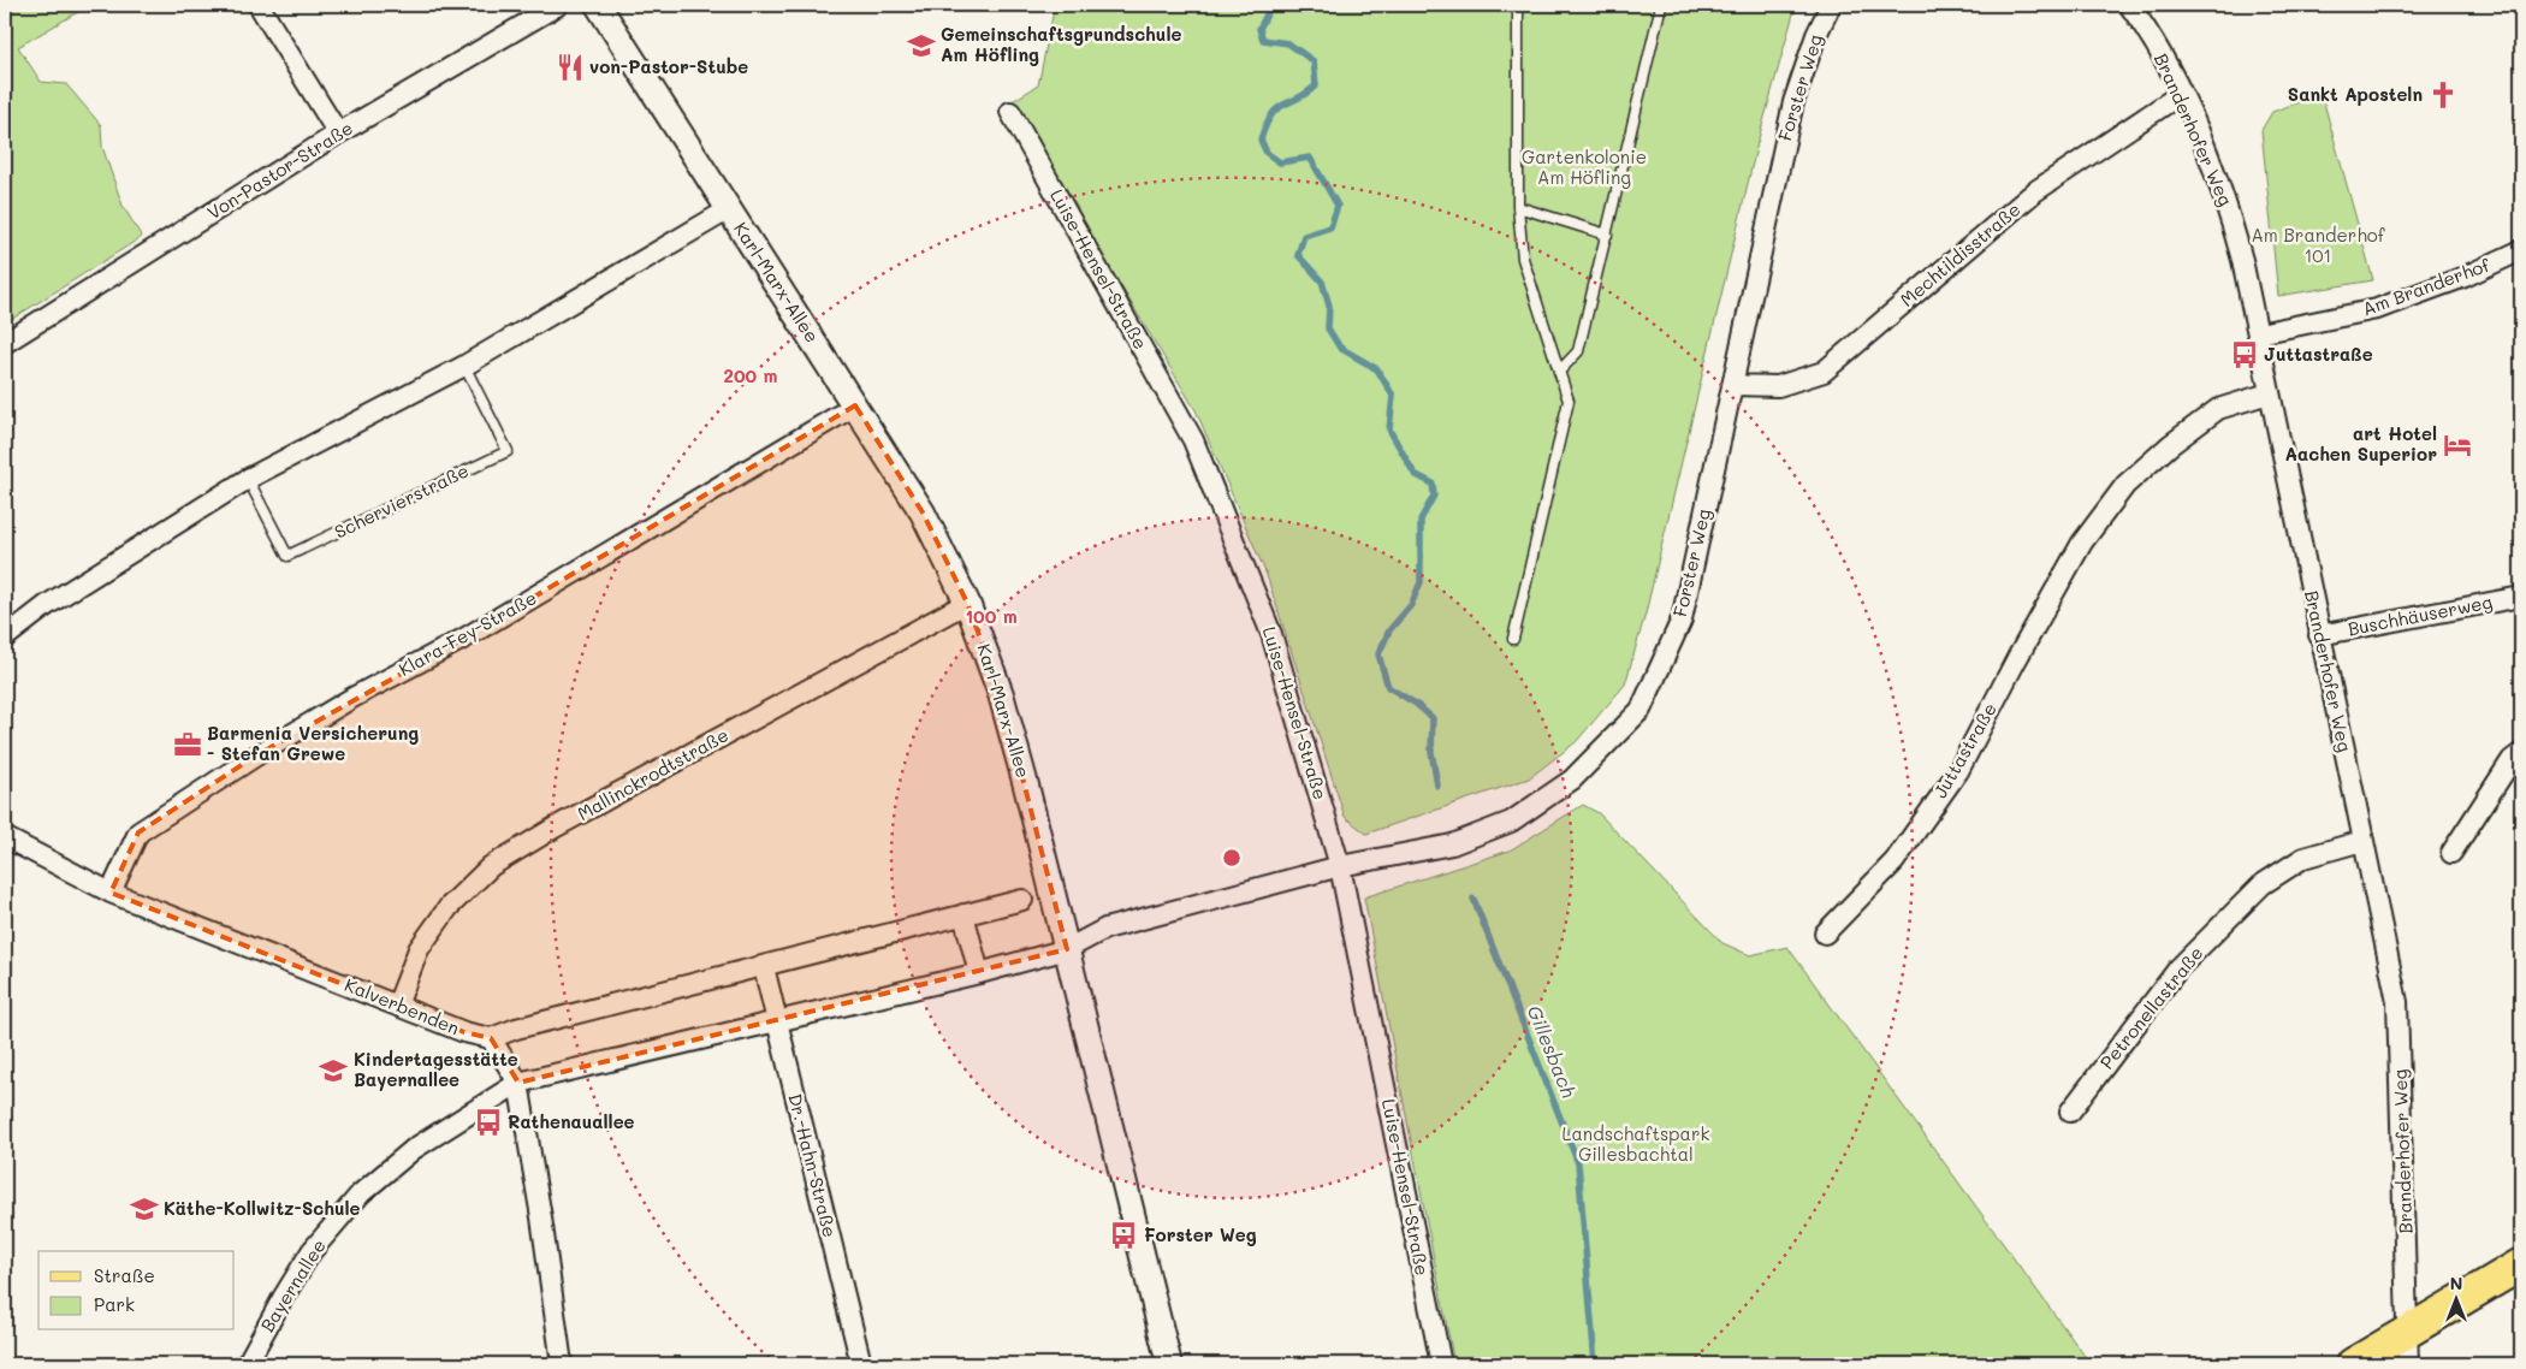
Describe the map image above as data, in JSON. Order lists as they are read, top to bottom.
{
  "streets": {
    "street": [
      "Forster Weg",
      "Branderhofer Weg",
      "Von-Pastor-Straße",
      "Mechtildisstraße",
      "Luise-Hensel-Straße",
      "Karl-Marx-Allee",
      "Am Branderhof",
      "Buschhäuserweg",
      "Klara-Fey-Straße",
      "Juttastraße",
      "Mallinckrodtstraße",
      "Kalverbenden",
      "Petronellastraße",
      "Dr.-Hahn-Straße",
      "Bayernallee"
    ],
    "lane": ["Schervierstraße"]
  },
  "crossings": [
    ["Forster Weg", "Mechtildisstraße"],
    ["Forster Weg", "Luise-Hensel-Straße"],
    ["Forster Weg", "Karl-Marx-Allee"],
    ["Branderhofer Weg", "Mechtildisstraße"],
    ["Branderhofer Weg", "Am Branderhof"],
    ["Branderhofer Weg", "Buschhäuserweg"],
    ["Branderhofer Weg", "Juttastraße"],
    ["Branderhofer Weg", "Petronellastraße"],
    ["Karl-Marx-Allee", "Klara-Fey-Straße"],
    ["Karl-Marx-Allee", "Mallinckrodtstraße"],
    ["Klara-Fey-Straße", "Kalverbenden"],
    ["Mallinckrodtstraße", "Kalverbenden"]
  ],
  "water": ["Gillesbach"],
  "parks": ["Gartenkolonie Am Höfling", "Am Branderhof 101", "Landschaftspark Gillesbachtal"],
  "places": {
    "school or university": ["Gemeinschaftsgrundschule Am Höfling", "Kindertagesstätte Bayernallee", "Käthe-Kollwitz-Schule"],
    "restaurant": ["von-Pastor-Stube"],
    "church": ["Sankt Aposteln"],
    "bus stop": ["Juttastraße", "Rathenauallee", "Forster Weg"],
    "hotel": ["art Hotel Aachen Superior"],
    "office": ["Barmenia Versicherung - Stefan Grewe"]
  },
  "legend": ["Straße", "Park"],
  "north": "top",
  "rings": ["200 m", "100 m"]
}
